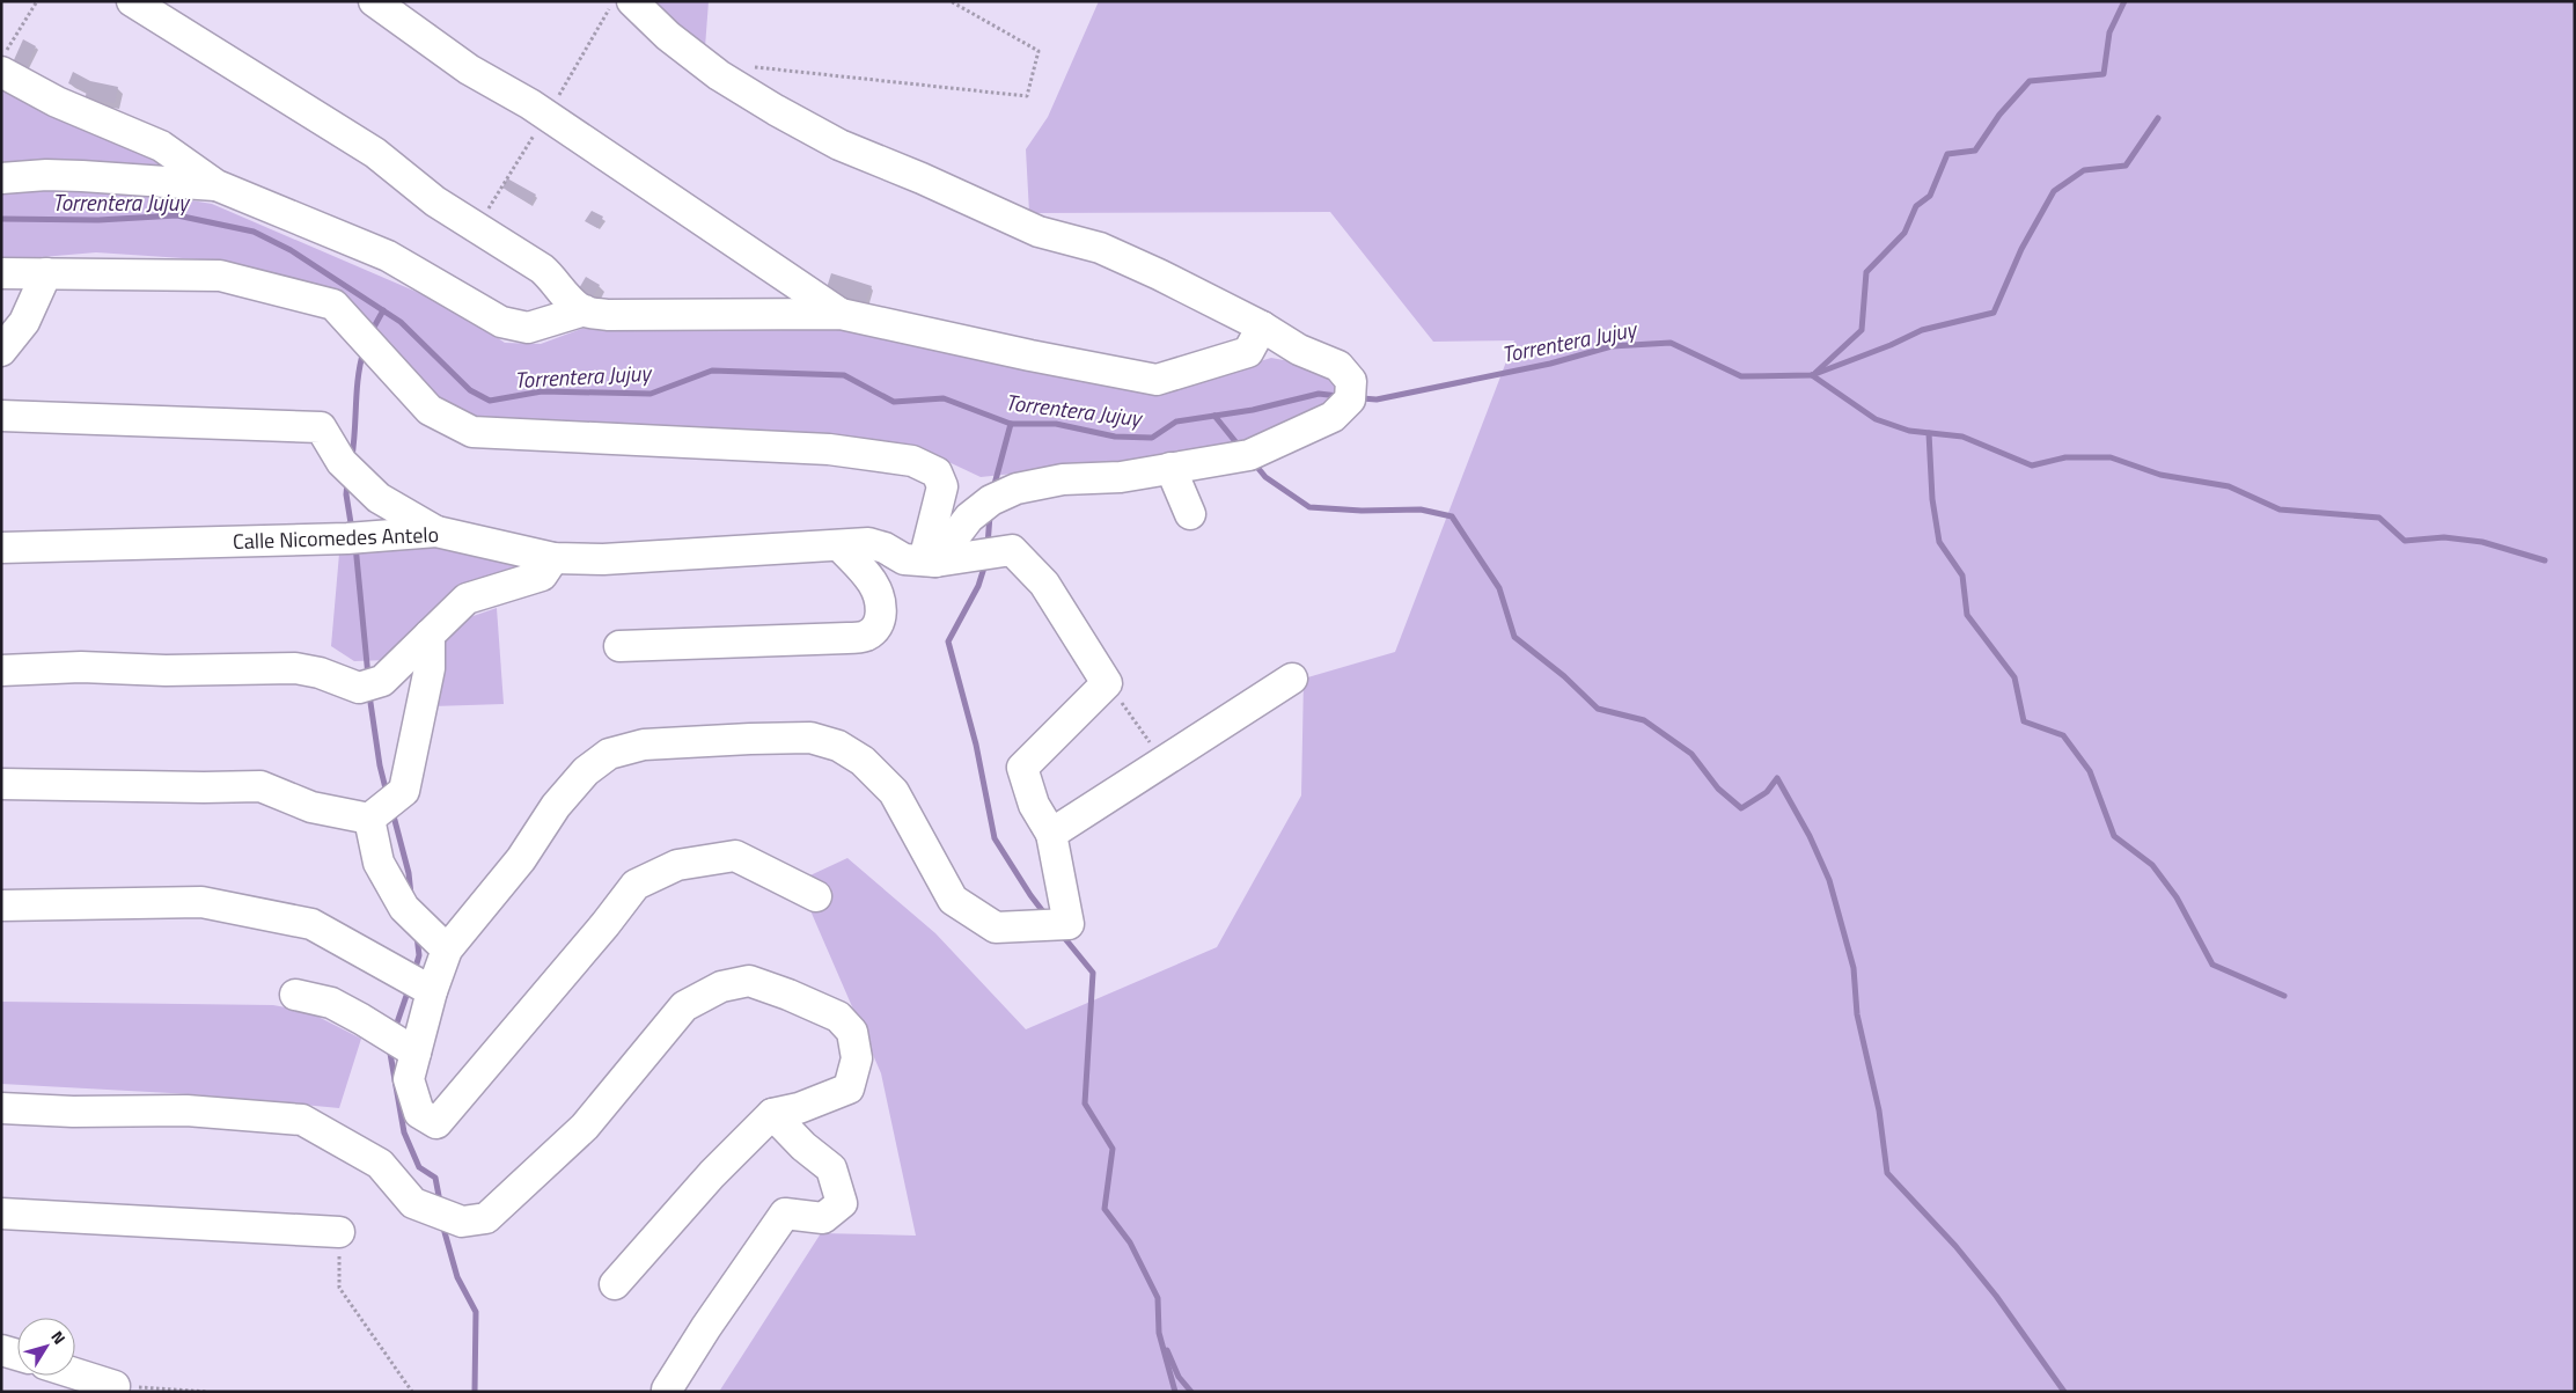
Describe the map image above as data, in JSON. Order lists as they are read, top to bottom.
{
  "streets": {
    "street": ["Calle Nicomedes Antelo"]
  },
  "water": ["Torrentera Jujuy"],
  "north": "top right"
}
